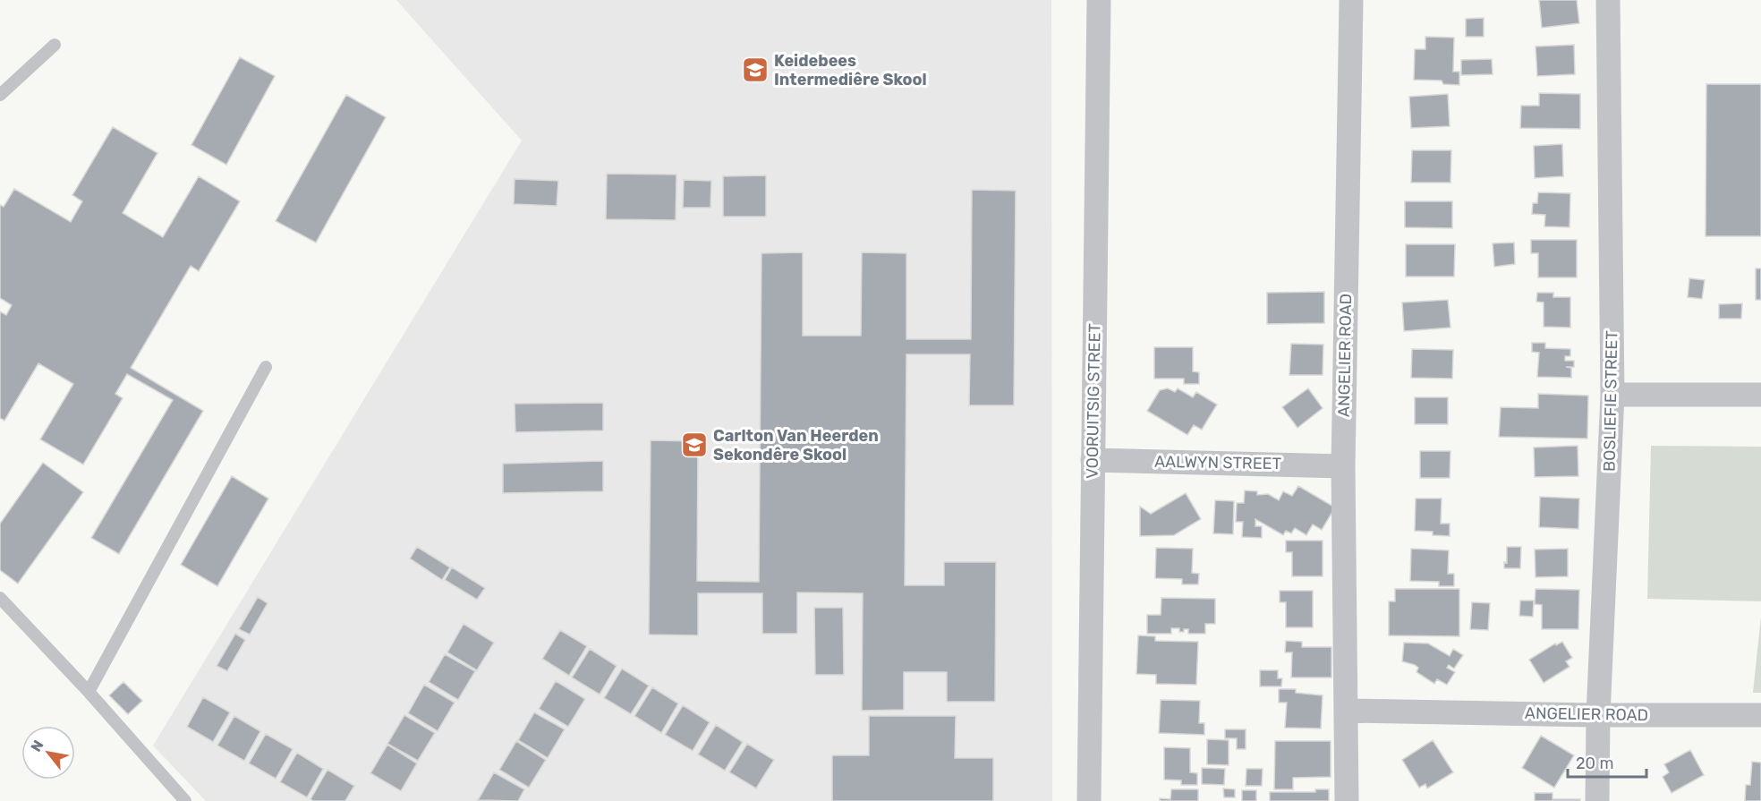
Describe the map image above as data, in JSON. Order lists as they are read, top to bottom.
{
  "streets": {
    "street": [
      "ANGELIER ROAD",
      "VOORUITSIG STREET",
      "BOSLIEFIE STREET",
      "AALWYN STREET"
    ]
  },
  "crossings": [
    ["ANGELIER ROAD", "BOSLIEFIE STREET"],
    ["ANGELIER ROAD", "AALWYN STREET"],
    ["VOORUITSIG STREET", "AALWYN STREET"]
  ],
  "places": {
    "school or university": ["Keidebees Intermediêre Skool", "Carlton Van Heerden Sekondêre Skool"]
  },
  "scale_bar": "20 m",
  "north": "top left"
}
